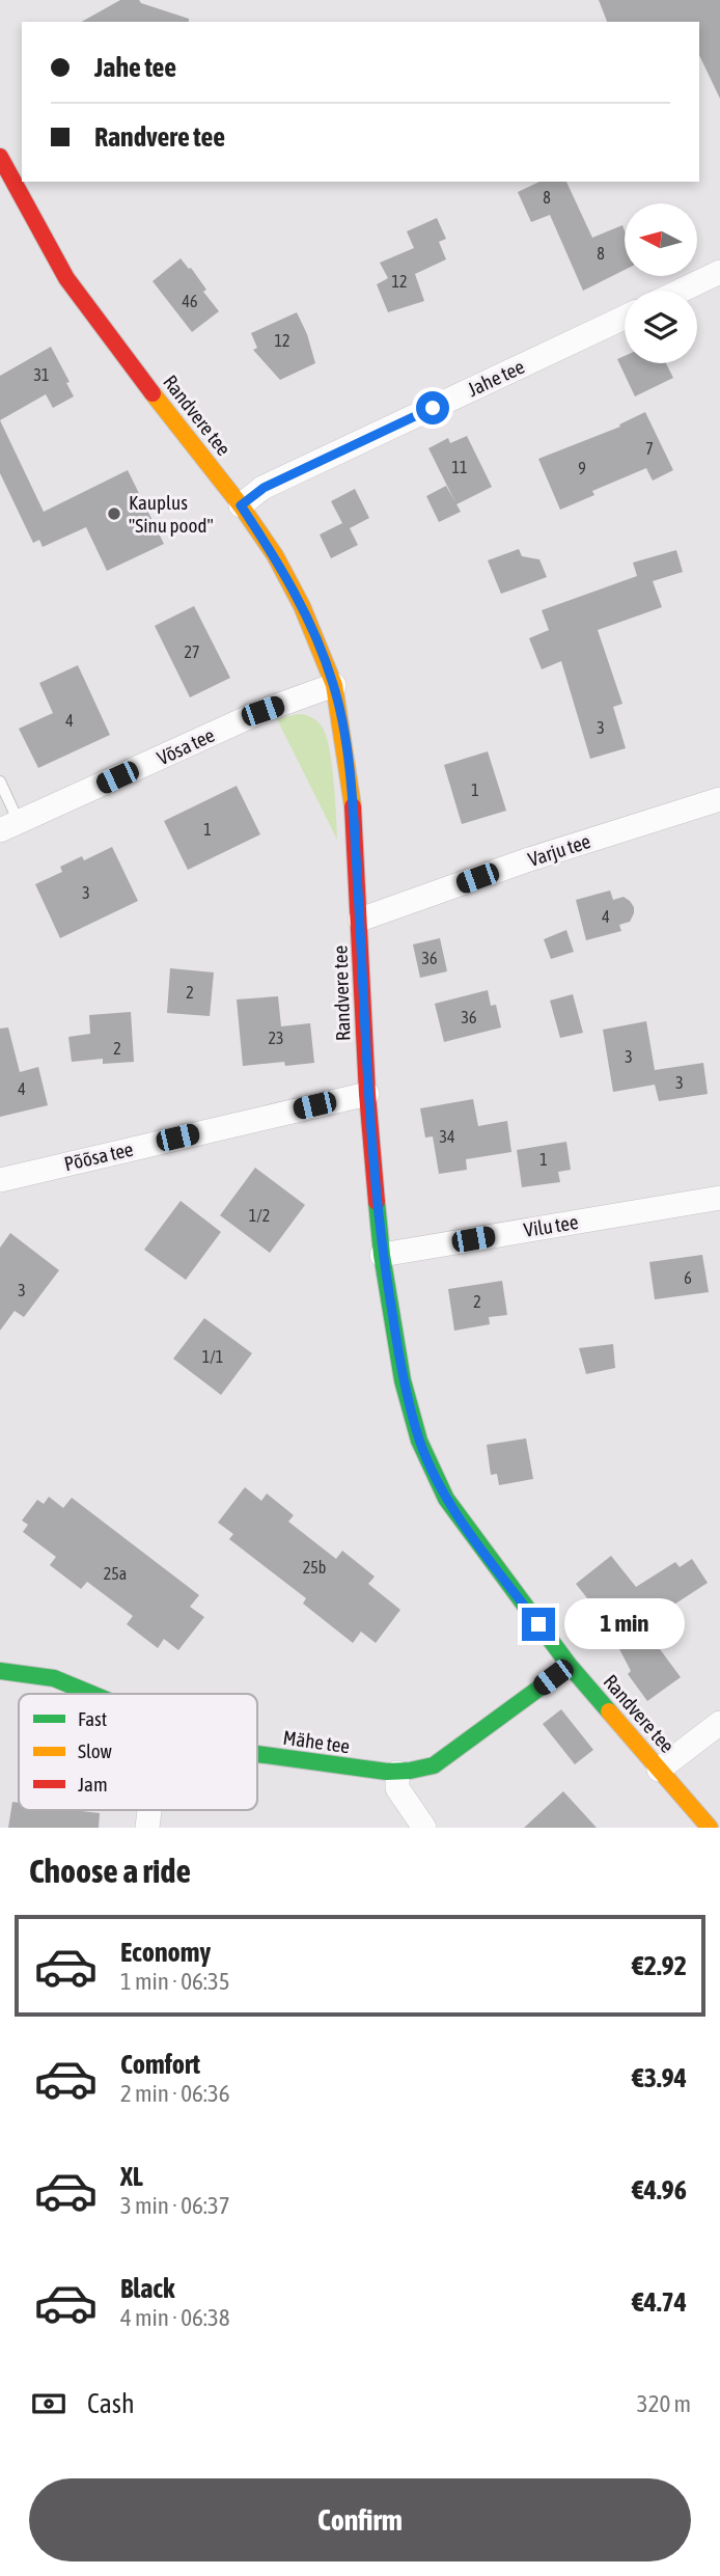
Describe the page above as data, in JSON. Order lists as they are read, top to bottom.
{
  "streets": {
    "main road": ["Randvere tee", "Mähe tee"],
    "street": [
      "Jahe tee",
      "Võsa tee",
      "Varju tee",
      "Põõsa tee",
      "Vilu tee"
    ]
  },
  "crossings": [
    ["Jahe tee", "Randvere tee"],
    ["Randvere tee", "Võsa tee"],
    ["Randvere tee", "Varju tee"],
    ["Randvere tee", "Põõsa tee"],
    ["Randvere tee", "Vilu tee"],
    ["Randvere tee", "Mähe tee"]
  ],
  "places": ["Kauplus \"Sinu pood\""],
  "house_numbers": [
    "8",
    "8",
    "12",
    "46",
    "12",
    "31",
    "7",
    "11",
    "9",
    "27",
    "4",
    "3",
    "1",
    "1",
    "3",
    "4",
    "36",
    "2",
    "36",
    "23",
    "2",
    "3",
    "3",
    "4",
    "34",
    "1",
    "1/2",
    "6",
    "3",
    "2",
    "1/1",
    "25b",
    "25a"
  ],
  "legend": ["Fast", "Slow", "Jam"],
  "north": "left",
  "page": {
    "banner": ["Jahe tee", "Randvere tee"],
    "bubble": "1 min",
    "heading": "Choose a ride",
    "list": [
      {
        "name": "Economy",
        "note": "1 min · 06:35",
        "value": "€2.92"
      },
      {
        "name": "Comfort",
        "note": "2 min · 06:36",
        "value": "€3.94"
      },
      {
        "name": "XL",
        "note": "3 min · 06:37",
        "value": "€4.96"
      },
      {
        "name": "Black",
        "note": "4 min · 06:38",
        "value": "€4.74"
      }
    ],
    "pay": ["Cash", "320 m"],
    "buttons": "Confirm"
  }
}
